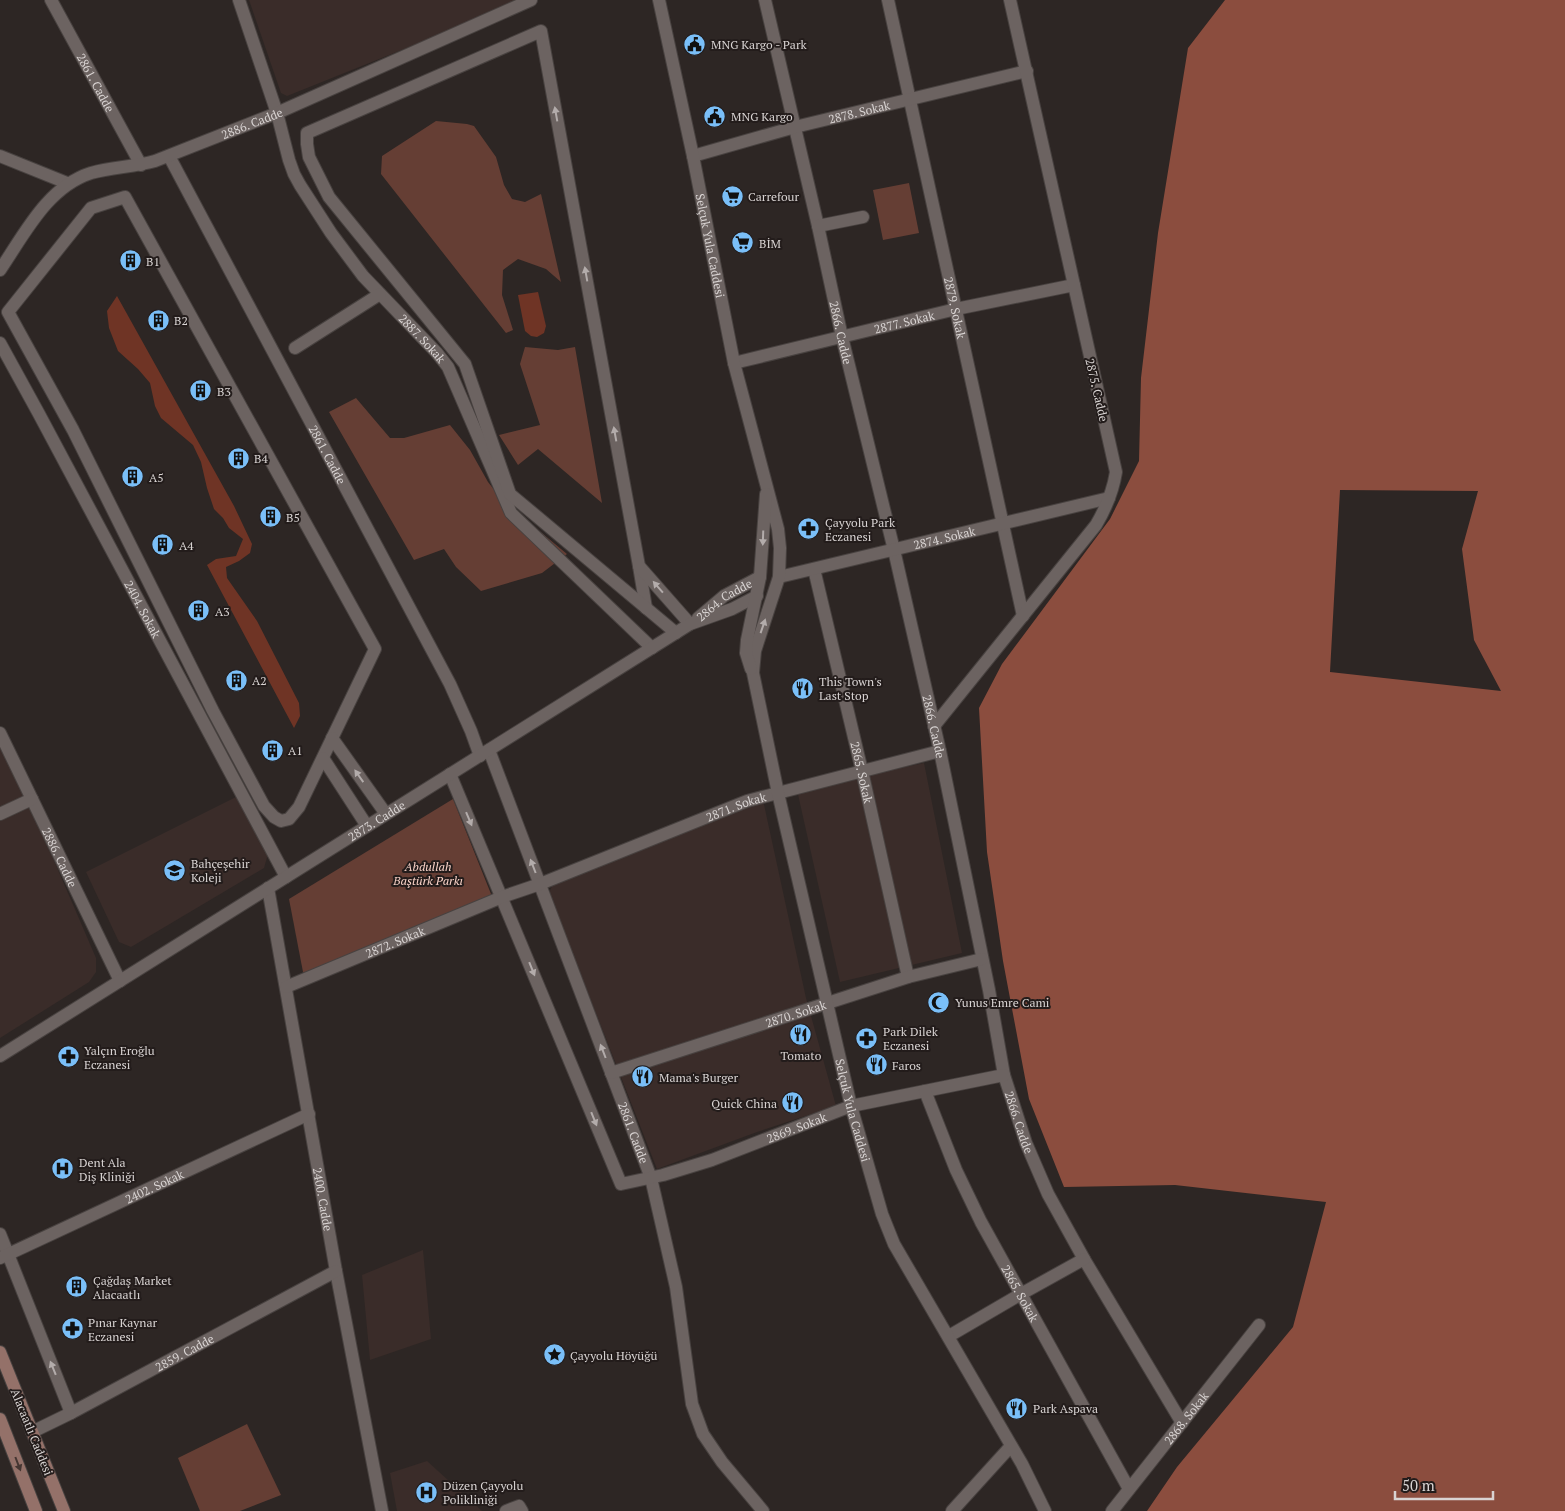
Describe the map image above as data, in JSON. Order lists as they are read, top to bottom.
{
  "streets": {
    "main road": ["Alacaatlı Caddesi"],
    "street": [
      "2861. Cadde",
      "2878. Sokak",
      "2886. Cadde",
      "Selçuk Yula Caddesi",
      "2879. Sokak",
      "2877. Sokak",
      "2866. Cadde",
      "2887. Sokak",
      "2875. Cadde",
      "2874. Sokak",
      "2864. Cadde",
      "2404. Sokak",
      "2865. Sokak",
      "2871. Sokak",
      "2873. Cadde",
      "2872. Sokak",
      "2870. Sokak",
      "2869. Sokak",
      "2402. Sokak",
      "2400. Cadde",
      "2859. Cadde",
      "2868. Sokak"
    ]
  },
  "crossings": [
    ["2861. Cadde", "2886. Cadde"],
    ["2861. Cadde", "2871. Sokak"],
    ["2861. Cadde", "2873. Cadde"],
    ["2861. Cadde", "2870. Sokak"],
    ["2861. Cadde", "2869. Sokak"],
    ["2878. Sokak", "Selçuk Yula Caddesi"],
    ["2878. Sokak", "2879. Sokak"],
    ["2878. Sokak", "2866. Cadde"],
    ["2878. Sokak", "2875. Cadde"],
    ["2886. Cadde", "2887. Sokak"],
    ["2886. Cadde", "2873. Cadde"],
    ["Selçuk Yula Caddesi", "2877. Sokak"],
    ["Selçuk Yula Caddesi", "2874. Sokak"],
    ["Selçuk Yula Caddesi", "2864. Cadde"],
    ["Selçuk Yula Caddesi", "2871. Sokak"],
    ["Selçuk Yula Caddesi", "2873. Cadde"],
    ["Selçuk Yula Caddesi", "2870. Sokak"],
    ["Selçuk Yula Caddesi", "2869. Sokak"],
    ["2879. Sokak", "2877. Sokak"],
    ["2879. Sokak", "2875. Cadde"],
    ["2879. Sokak", "2874. Sokak"],
    ["2877. Sokak", "2866. Cadde"],
    ["2877. Sokak", "2875. Cadde"],
    ["2866. Cadde", "2875. Cadde"],
    ["2866. Cadde", "2874. Sokak"],
    ["2866. Cadde", "2871. Sokak"],
    ["2866. Cadde", "2870. Sokak"],
    ["2866. Cadde", "2869. Sokak"],
    ["2866. Cadde", "2868. Sokak"],
    ["2887. Sokak", "2873. Cadde"],
    ["2875. Cadde", "2874. Sokak"],
    ["2874. Sokak", "2865. Sokak"],
    ["2874. Sokak", "2873. Cadde"],
    ["2864. Cadde", "2873. Cadde"],
    ["2404. Sokak", "2873. Cadde"],
    ["2865. Sokak", "2871. Sokak"],
    ["2865. Sokak", "2870. Sokak"],
    ["2865. Sokak", "2869. Sokak"],
    ["2865. Sokak", "2868. Sokak"],
    ["2871. Sokak", "2872. Sokak"],
    ["2871. Sokak", "2869. Sokak"],
    ["2873. Cadde", "2400. Cadde"],
    ["2872. Sokak", "2869. Sokak"],
    ["2872. Sokak", "2400. Cadde"],
    ["2402. Sokak", "2400. Cadde"],
    ["2400. Cadde", "2859. Cadde"],
    ["2859. Cadde", "Alacaatlı Caddesi"]
  ],
  "one_way": ["2869. Sokak"],
  "parks": ["Abdullah Baştürk Parkı"],
  "places": {
    "public building": ["MNG Kargo - Park", "MNG Kargo"],
    "supermarket": ["Carrefour", "BİM"],
    "building": [
      "B1",
      "B2",
      "B3",
      "B4",
      "A5",
      "B5",
      "A4",
      "A3",
      "A2",
      "A1",
      "Çağdaş Market Alacaatlı"
    ],
    "pharmacy": [
      "Çayyolu Park Eczanesi",
      "Park Dilek Eczanesi",
      "Yalçın Eroğlu Eczanesi",
      "Pınar Kaynar Eczanesi"
    ],
    "restaurant": [
      "This Town's Last Stop",
      "Tomato",
      "Faros",
      "Mama's Burger",
      "Quick China",
      "Park Aspava"
    ],
    "school or university": ["Bahçeşehir Koleji"],
    "mosque": ["Yunus Emre Cami"],
    "hospital": ["Dent Ala Diş Kliniği", "Düzen Çayyolu Polikliniği"],
    "place": ["Çayyolu Höyüğü"]
  },
  "scale_bar": "50 m"
}
